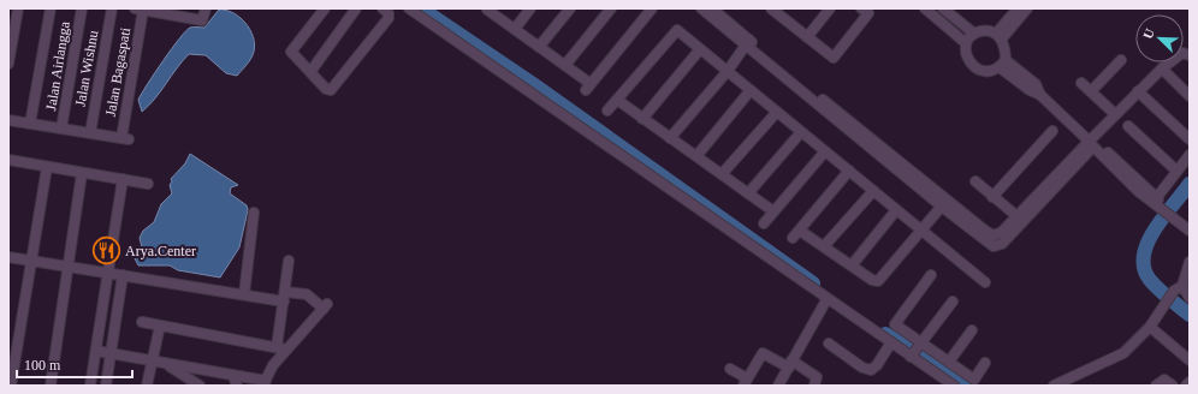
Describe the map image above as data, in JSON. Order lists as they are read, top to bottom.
{
  "streets": {
    "street": ["Jalan Airlangga", "Jalan Wishnu", "Jalan Bagaspati"]
  },
  "crossings": [
    ["Jalan Wishnu", "Jalan Bagaspati"]
  ],
  "places": {
    "restaurant": ["Arya.Center"]
  },
  "scale_bar": "100 m",
  "north": "top left"
}
